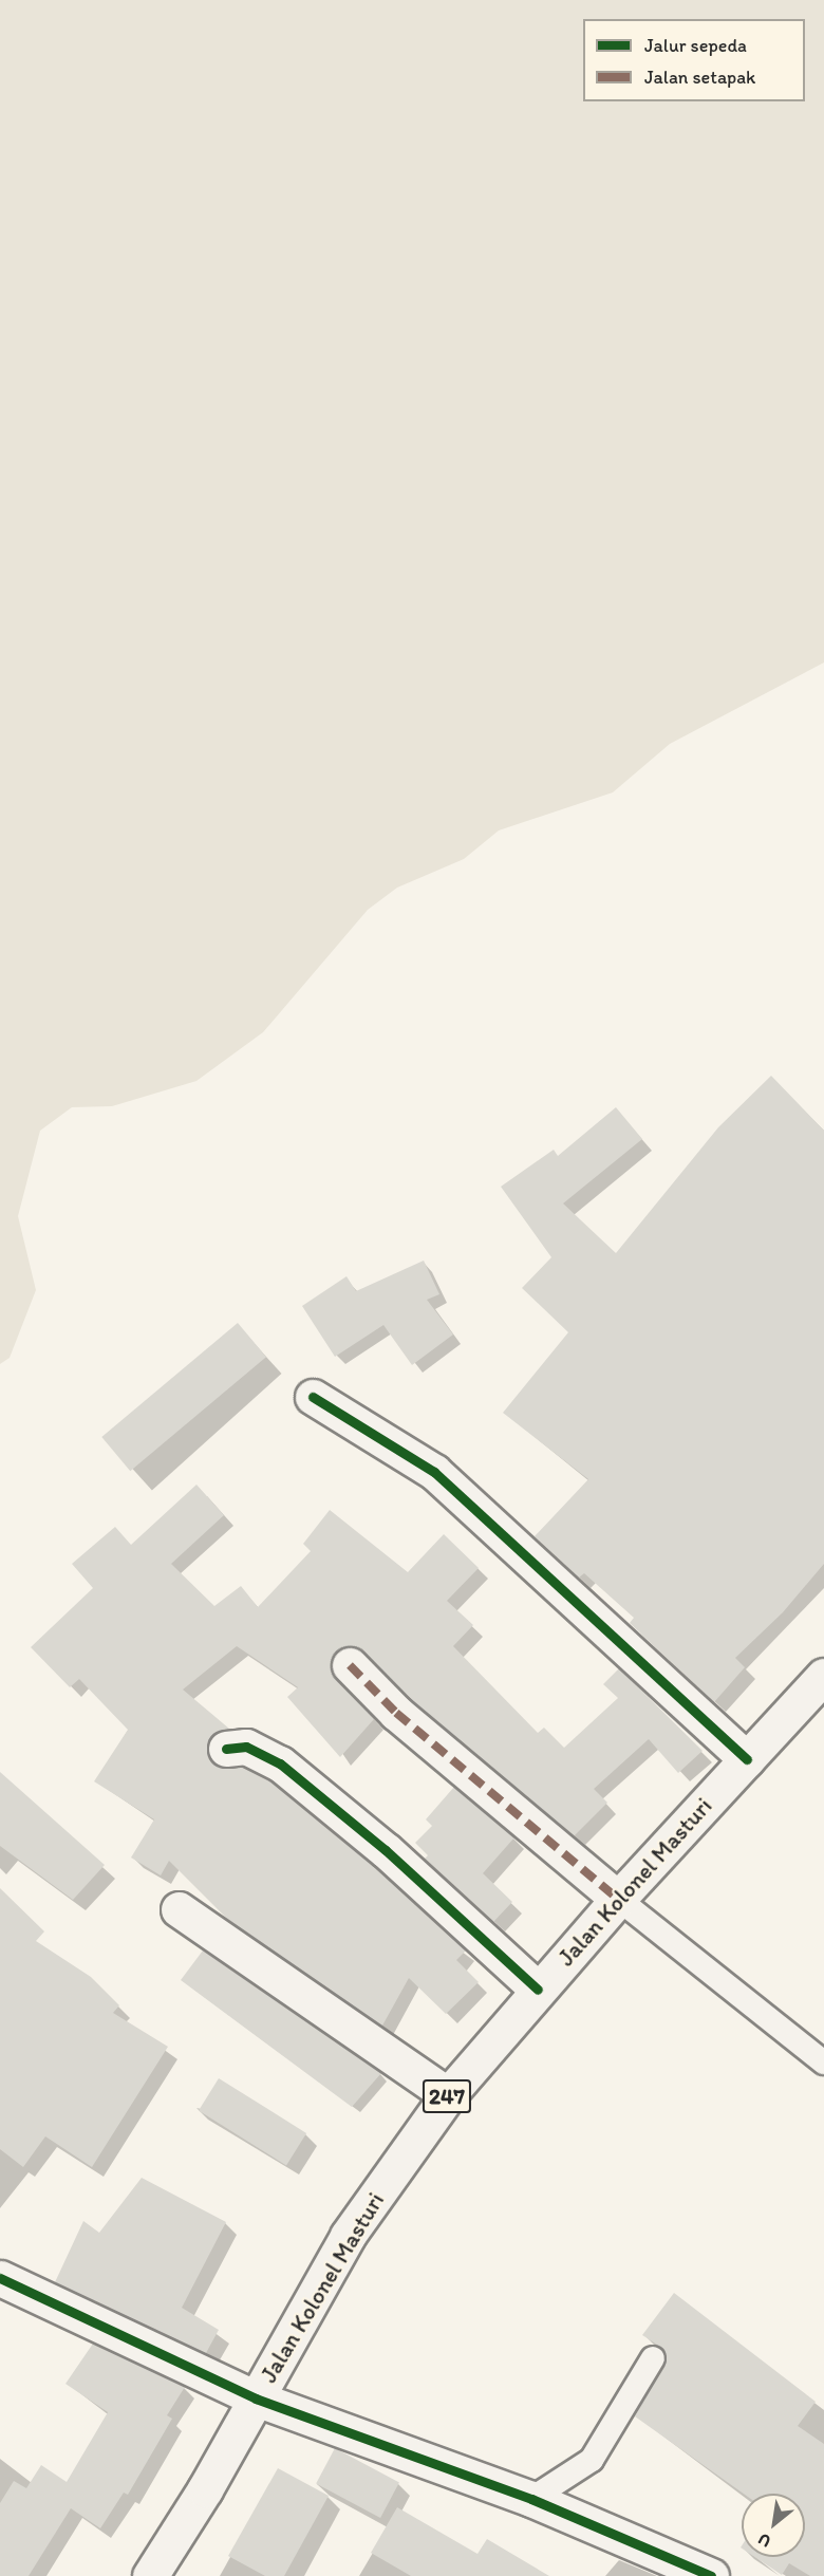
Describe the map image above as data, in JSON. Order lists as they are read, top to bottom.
{
  "streets": {
    "street": ["Jalan Kolonel Masturi", "247"]
  },
  "legend": ["Jalur sepeda", "Jalan setapak"],
  "north": "bottom left"
}
